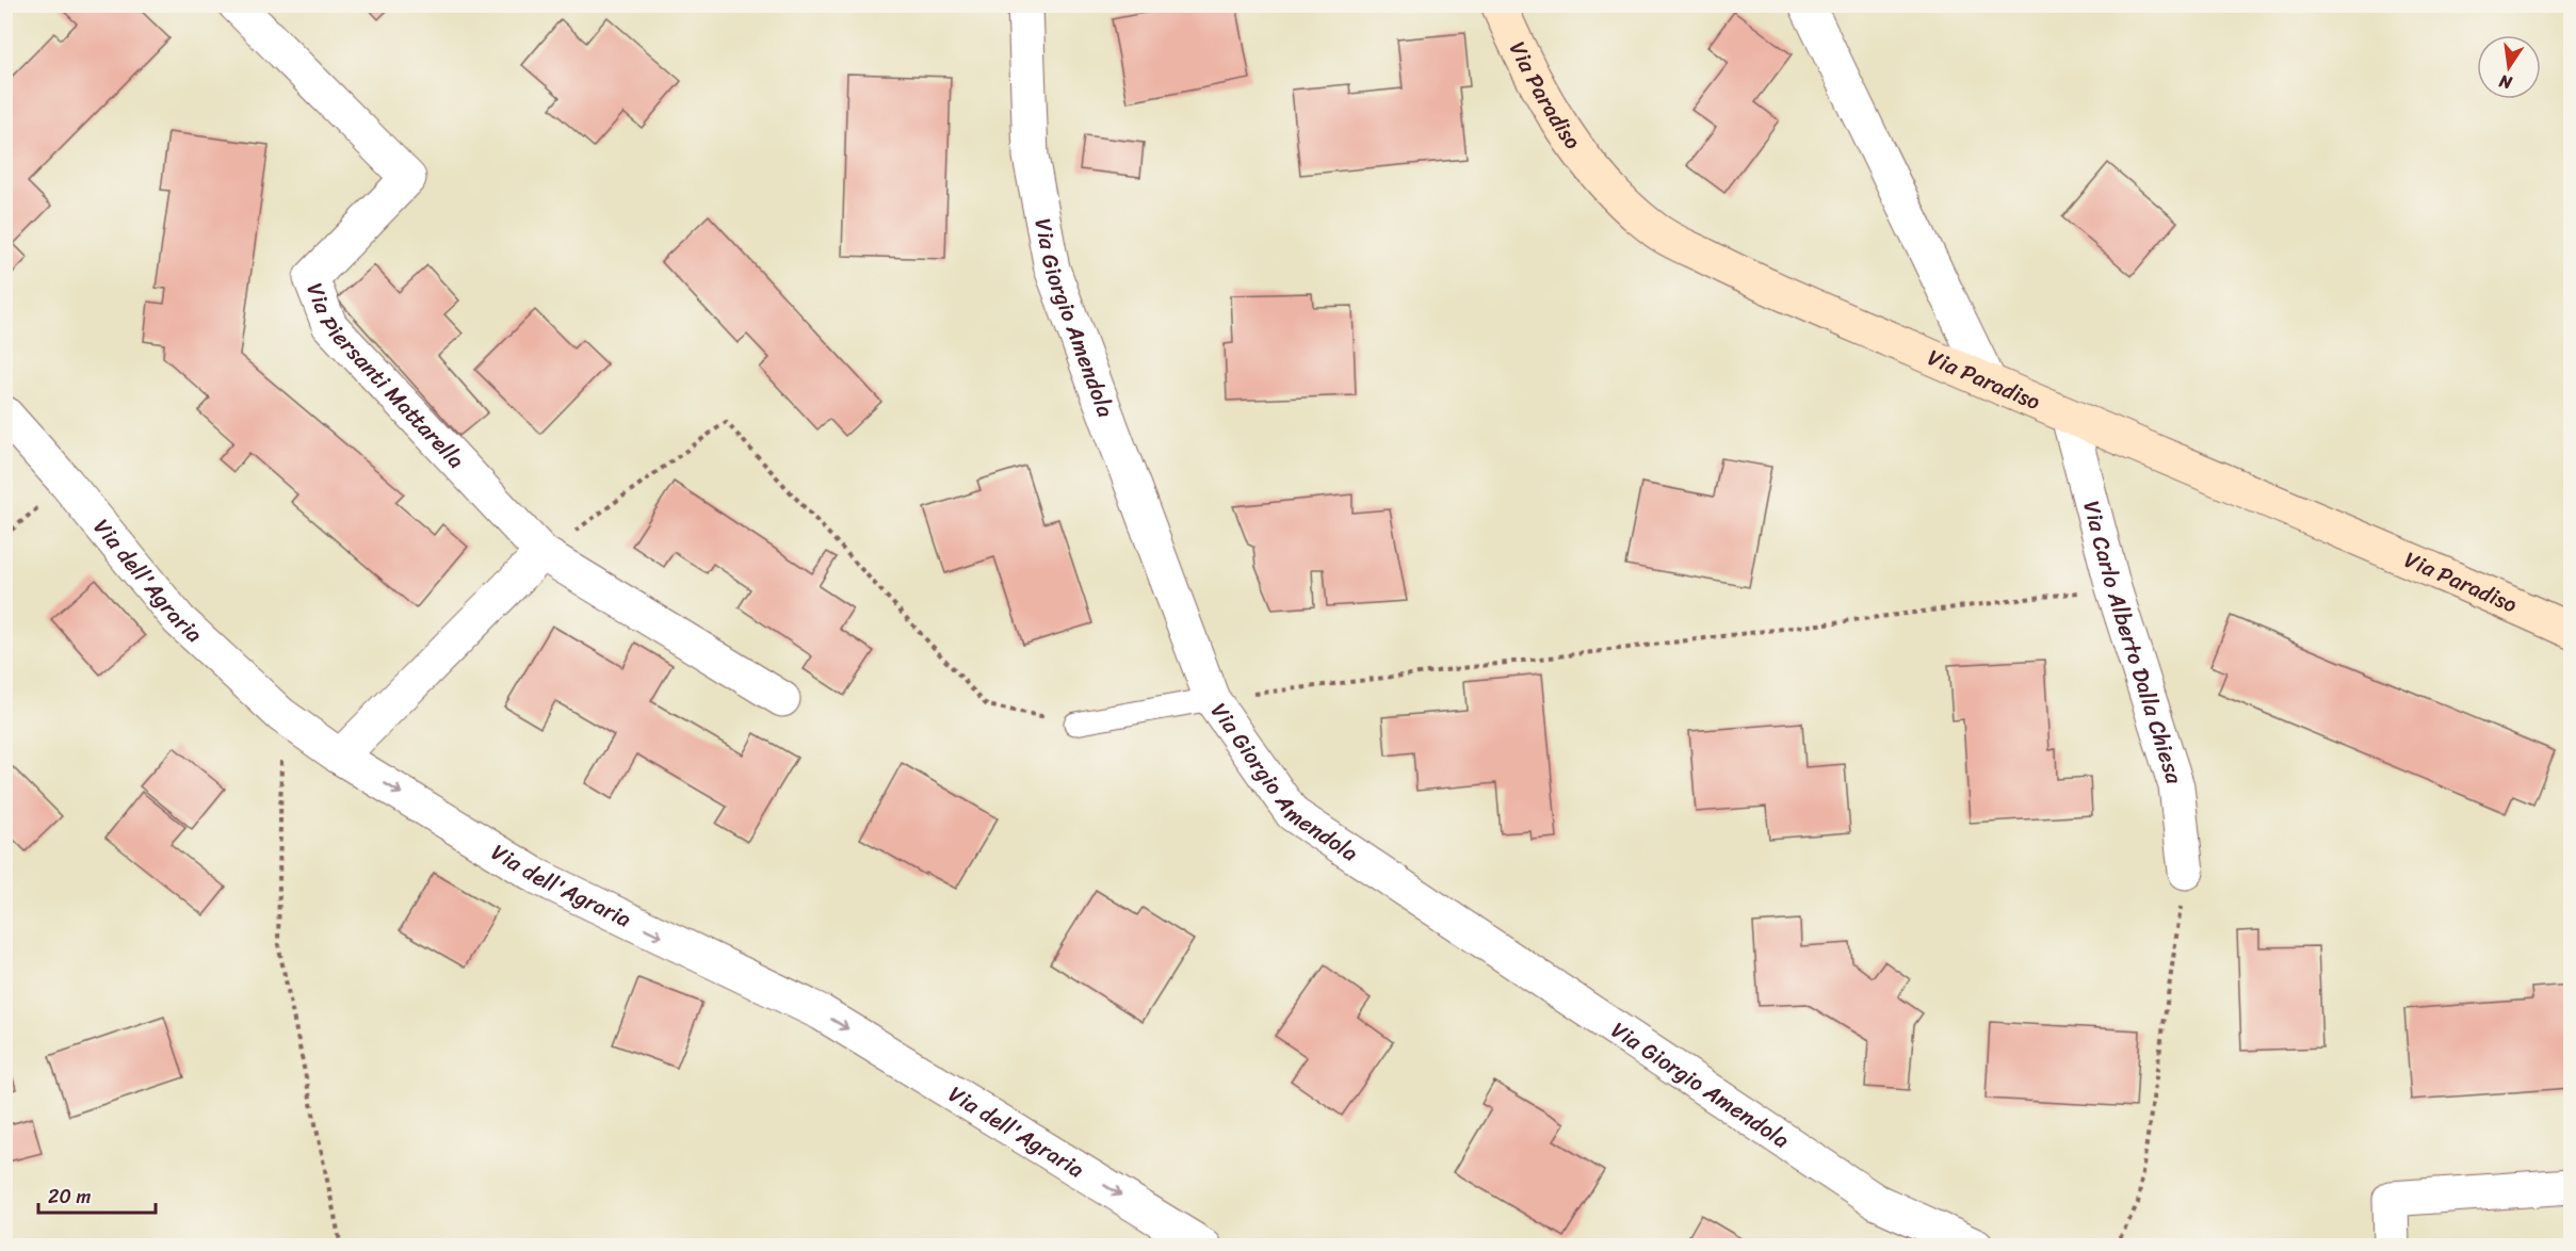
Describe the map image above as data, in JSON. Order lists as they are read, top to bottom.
{
  "streets": {
    "main road": ["Via Paradiso"],
    "street": [
      "Via Giorgio Amendola",
      "Via Piersanti Mattarella",
      "Via dell'Agraria",
      "Via Carlo Alberto Dalla Chiesa"
    ]
  },
  "crossings": [
    ["Via Paradiso", "Via Carlo Alberto Dalla Chiesa"]
  ],
  "one_way": ["Via dell'Agraria"],
  "scale_bar": "20 m",
  "north": "bottom"
}
